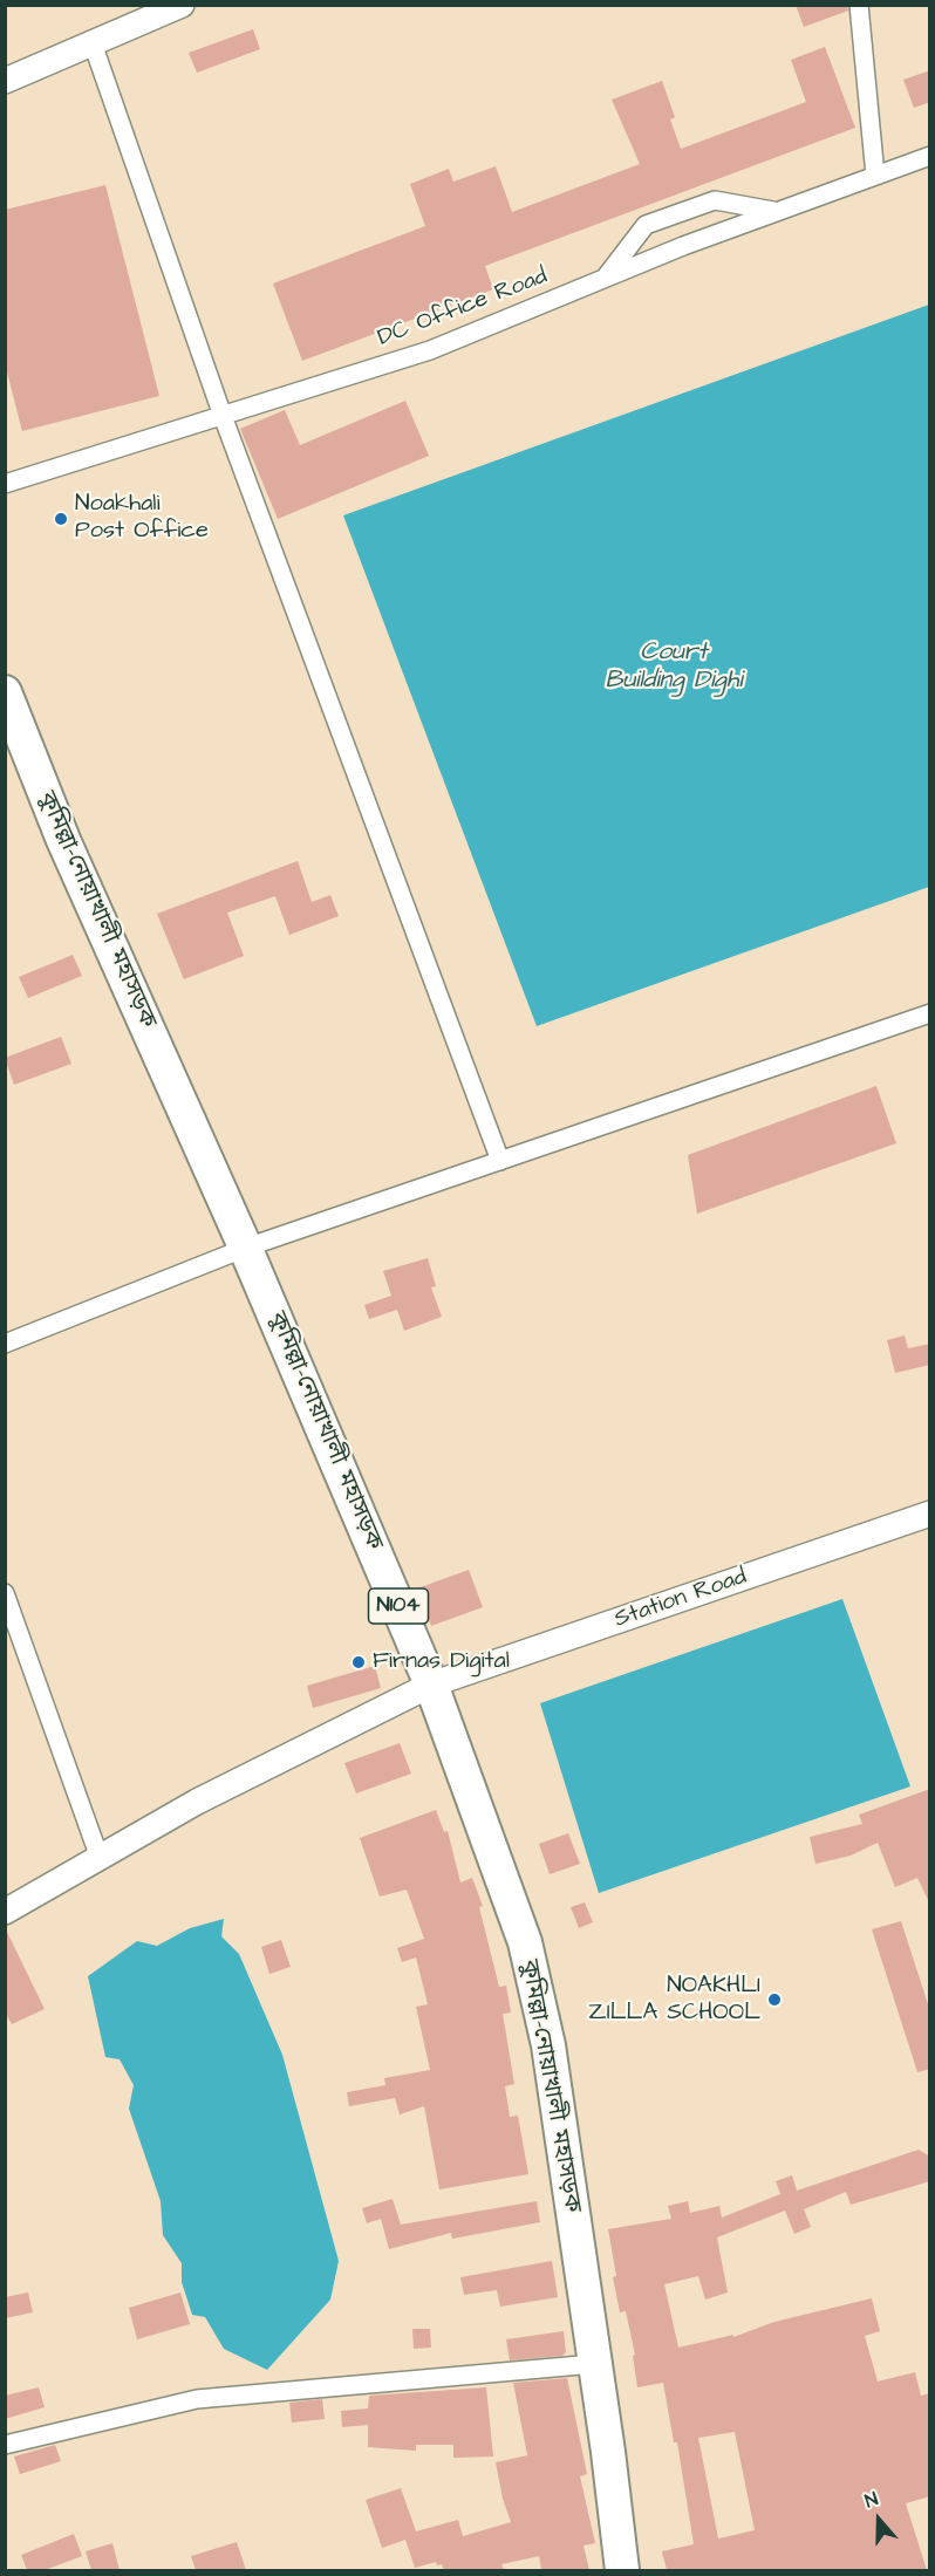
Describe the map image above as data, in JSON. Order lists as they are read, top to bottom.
{
  "streets": {
    "highway": ["কুমিল্লা–নোয়াখালী মহাসড়ক", "N104"],
    "street": ["DC Office Road", "Station Road"]
  },
  "crossings": [
    ["কুমিল্লা–নোয়াখালী মহাসড়ক", "Station Road"]
  ],
  "water": ["Court Building Dighi"],
  "places": ["Noakhali Post Office", "Firnas Digital", "NOAKHLI ZILLA SCHOOL"],
  "north": "top"
}
